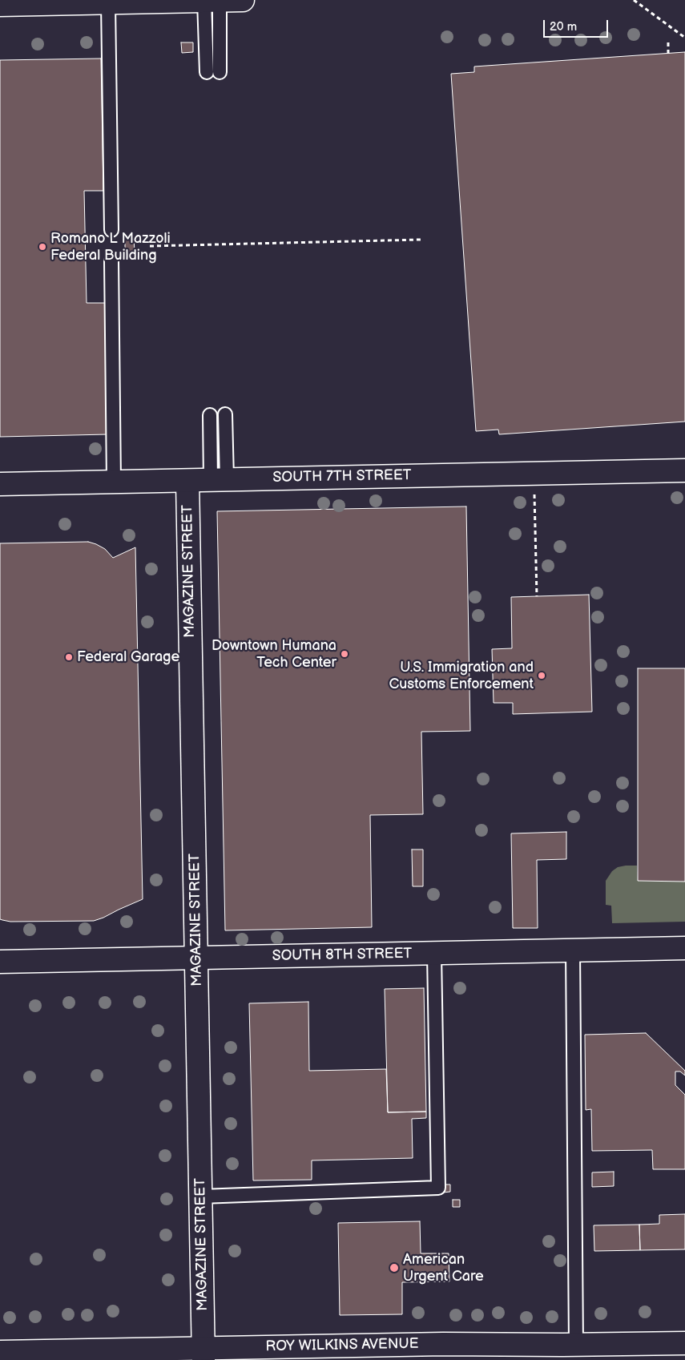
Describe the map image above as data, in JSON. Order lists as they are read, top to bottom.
{
  "streets": {
    "street": [
      "SOUTH 7TH STREET",
      "MAGAZINE STREET",
      "SOUTH 8TH STREET",
      "ROY WILKINS AVENUE"
    ]
  },
  "crossings": [
    ["SOUTH 7TH STREET", "MAGAZINE STREET"],
    ["MAGAZINE STREET", "SOUTH 8TH STREET"],
    ["MAGAZINE STREET", "ROY WILKINS AVENUE"]
  ],
  "places": [
    "Romano L Mazzoli Federal Building",
    "Downtown Humana Tech Center",
    "Federal Garage",
    "U.S. Immigration and Customs Enforcement",
    "American Urgent Care"
  ],
  "scale_bar": "20 m"
}
